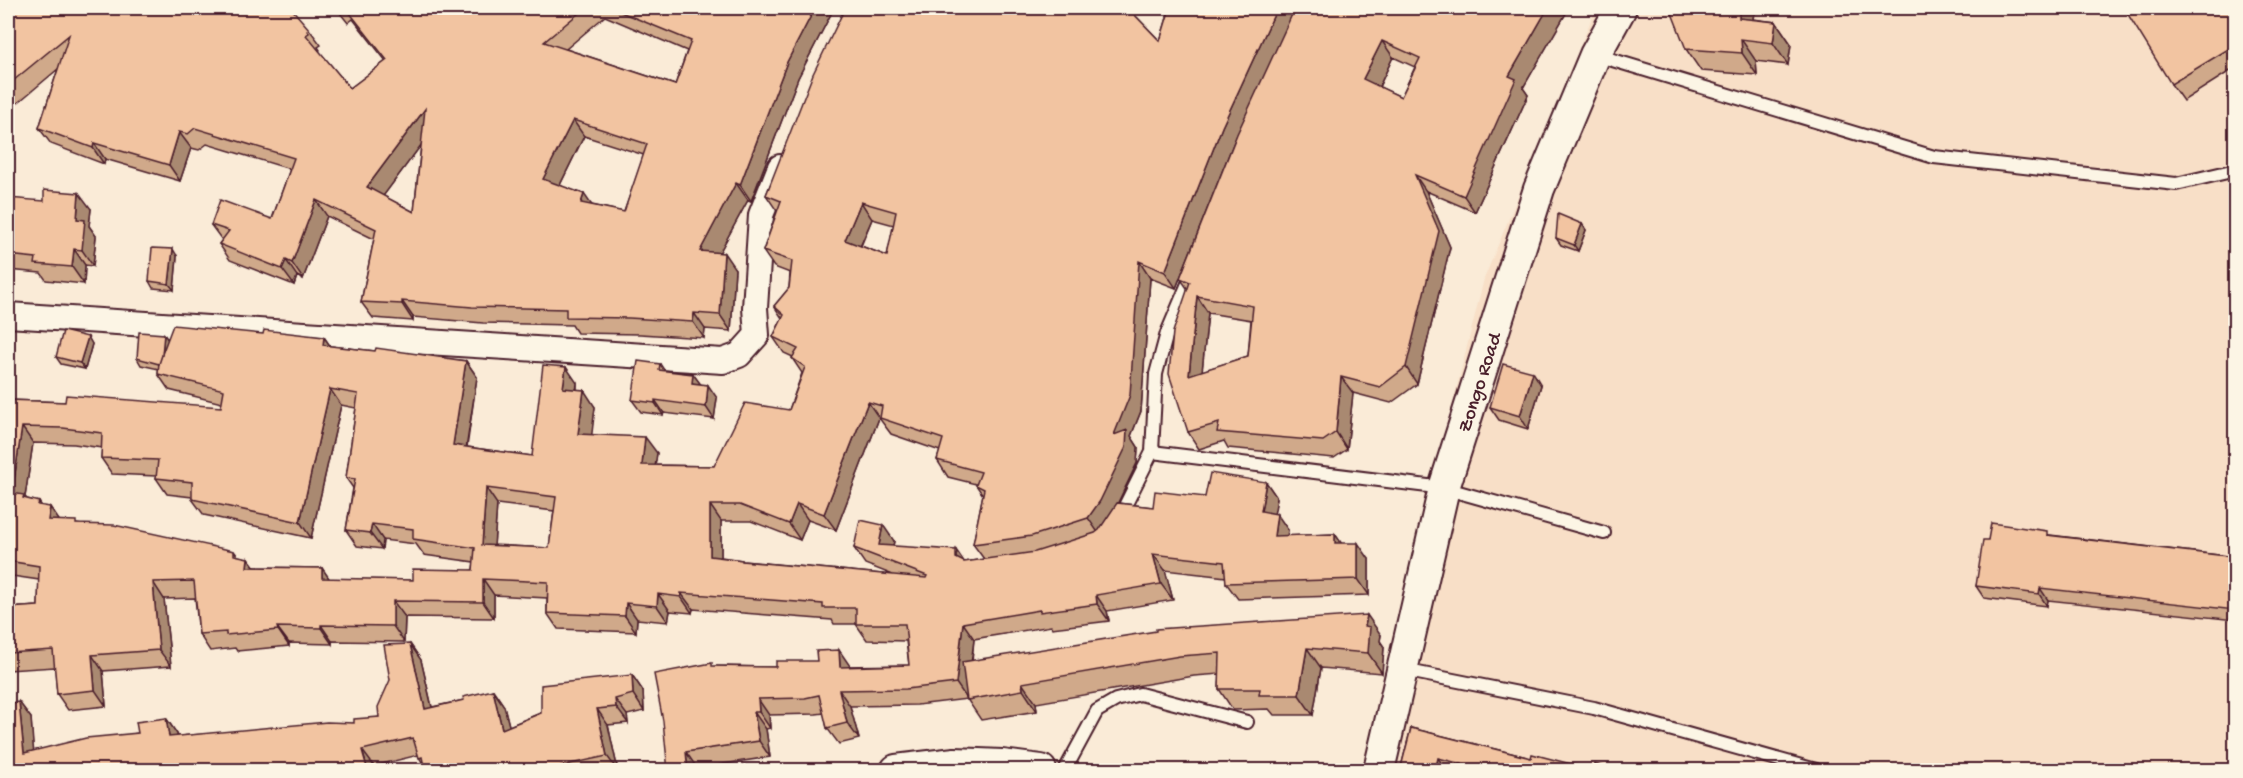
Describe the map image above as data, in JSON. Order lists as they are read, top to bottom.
{
  "streets": {
    "street": ["Zongo Road"]
  }
}
